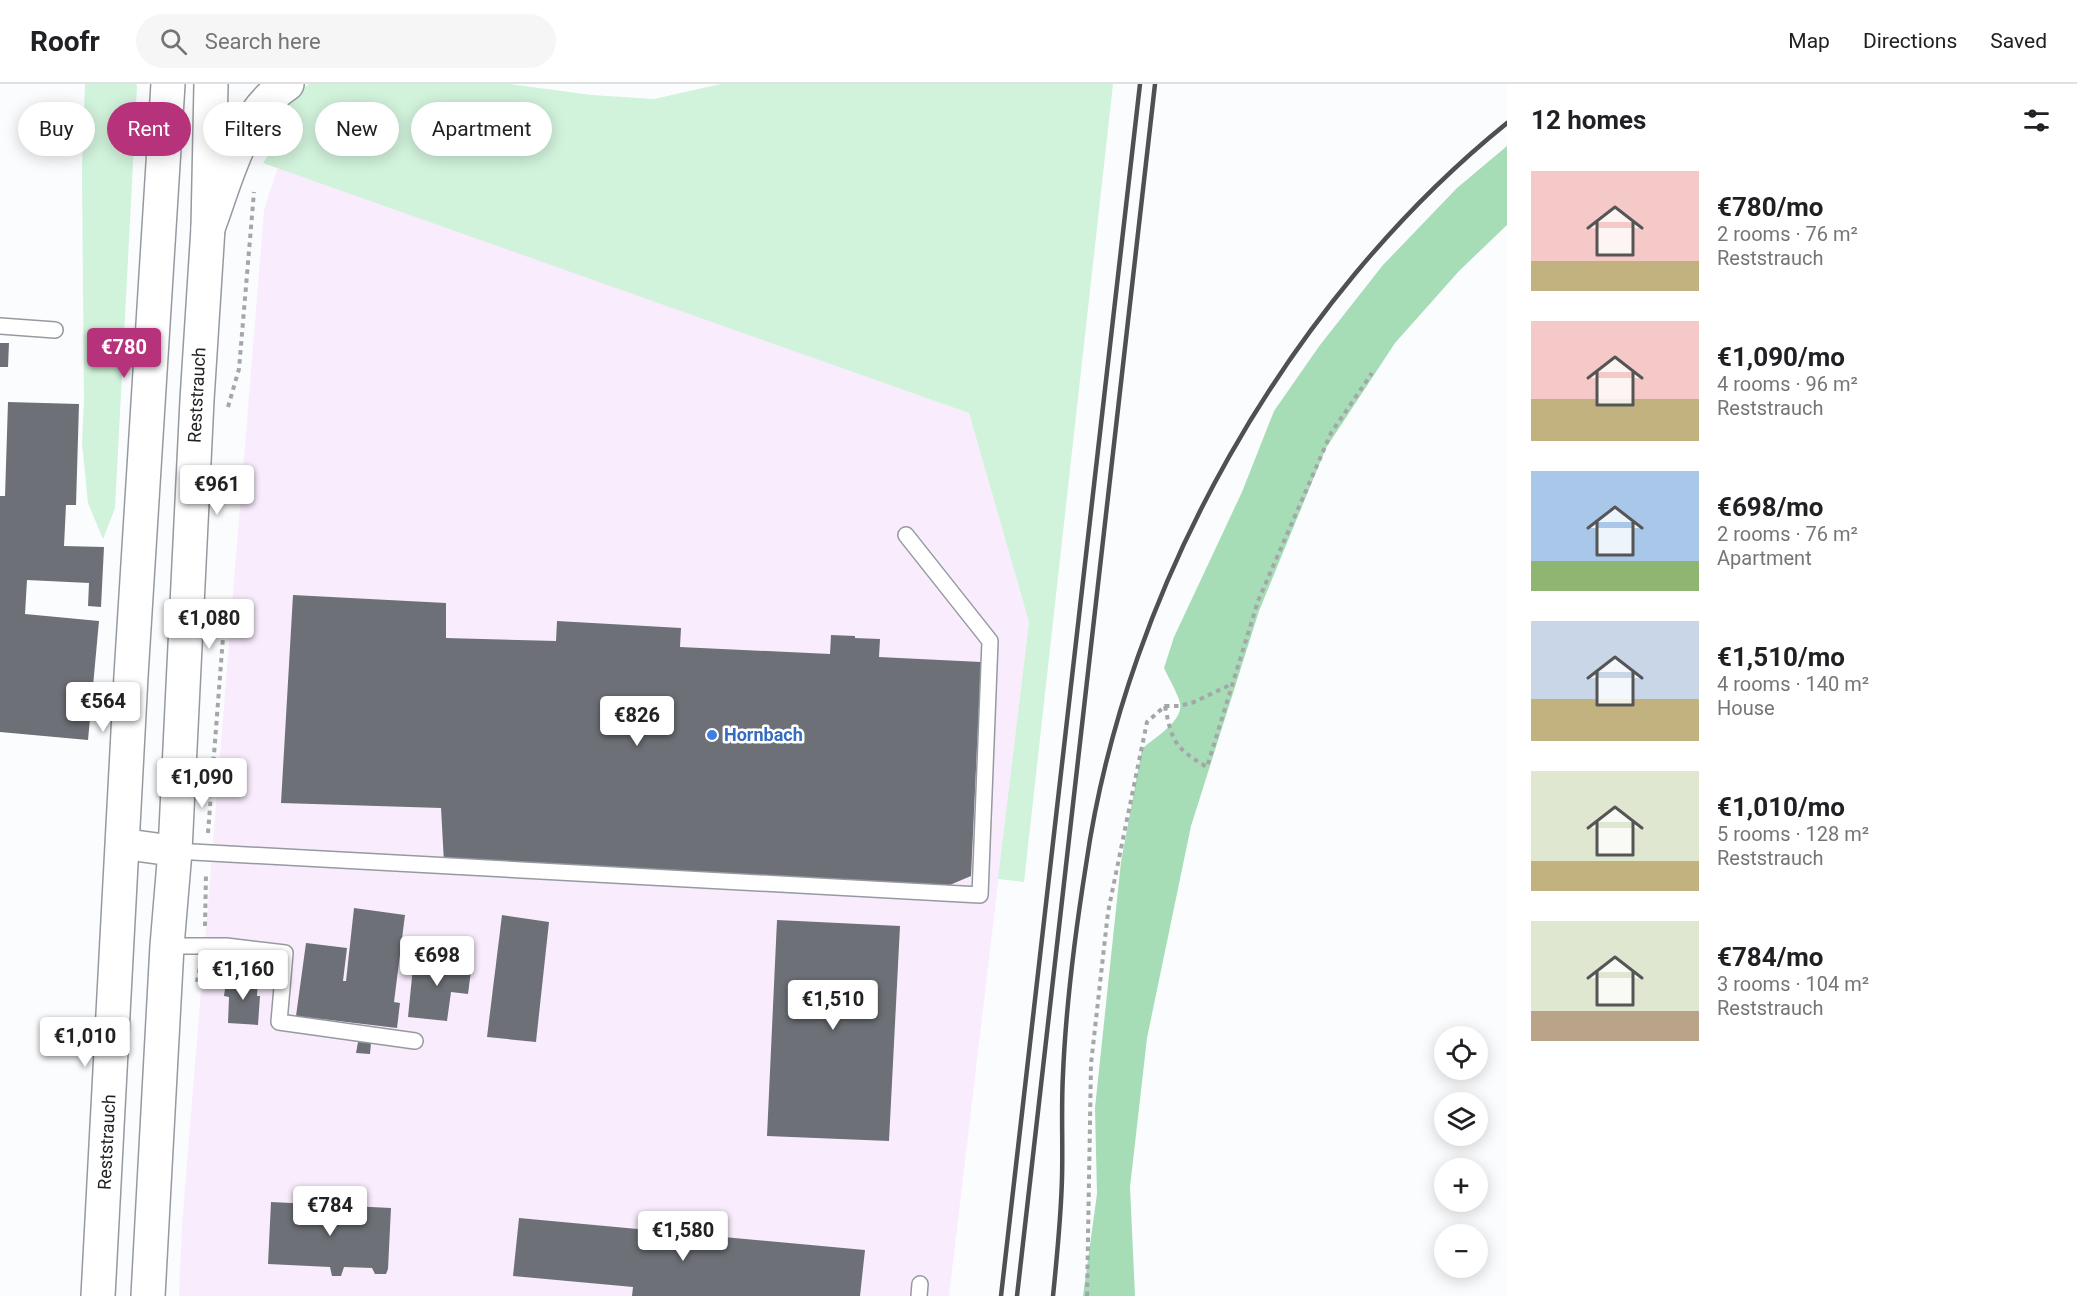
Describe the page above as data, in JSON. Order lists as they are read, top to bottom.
{
  "streets": {
    "main road": ["Reststrauch"]
  },
  "places": ["Hornbach"],
  "page": {
    "header": "Roofr",
    "search": "Search here",
    "nav": ["Map", "Directions", "Saved"],
    "heading": "12 homes",
    "chip": [
      "Buy",
      "Rent",
      "Filters",
      "New",
      "Apartment"
    ],
    "list": [
      {
        "name": "€780/mo",
        "note": "2 rooms · 76 m² · Reststrauch"
      },
      {
        "name": "€1,090/mo",
        "note": "4 rooms · 96 m² · Reststrauch"
      },
      {
        "name": "€698/mo",
        "note": "2 rooms · 76 m² · Apartment"
      },
      {
        "name": "€1,510/mo",
        "note": "4 rooms · 140 m² · House"
      },
      {
        "name": "€1,010/mo",
        "note": "5 rooms · 128 m² · Reststrauch"
      },
      {
        "name": "€784/mo",
        "note": "3 rooms · 104 m² · Reststrauch"
      }
    ],
    "price": [
      "€780",
      "€961",
      "€1,080",
      "€564",
      "€826",
      "€1,090",
      "€698",
      "€1,160",
      "€1,510",
      "€1,010",
      "€784",
      "€1,580"
    ],
    "map_buttons": ["+", "−"]
  }
}
